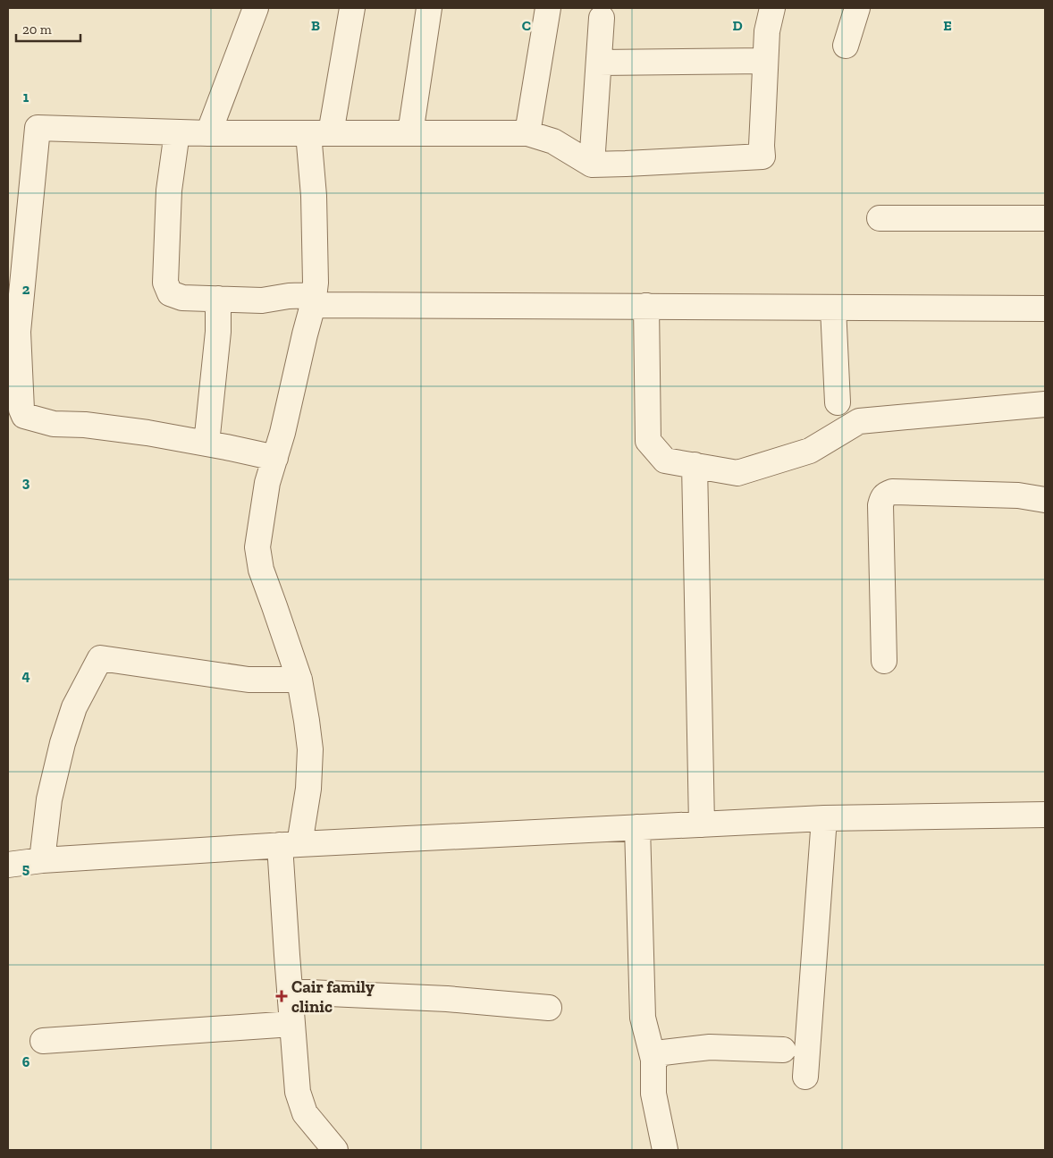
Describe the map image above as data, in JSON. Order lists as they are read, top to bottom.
{
  "places": {
    "health": ["Cair family clinic"]
  },
  "scale_bar": "20 m",
  "grid": {
    "columns": [
      "B",
      "C",
      "D",
      "E"
    ],
    "rows": [
      "1",
      "2",
      "3",
      "4",
      "5",
      "6"
    ]
  }
}
